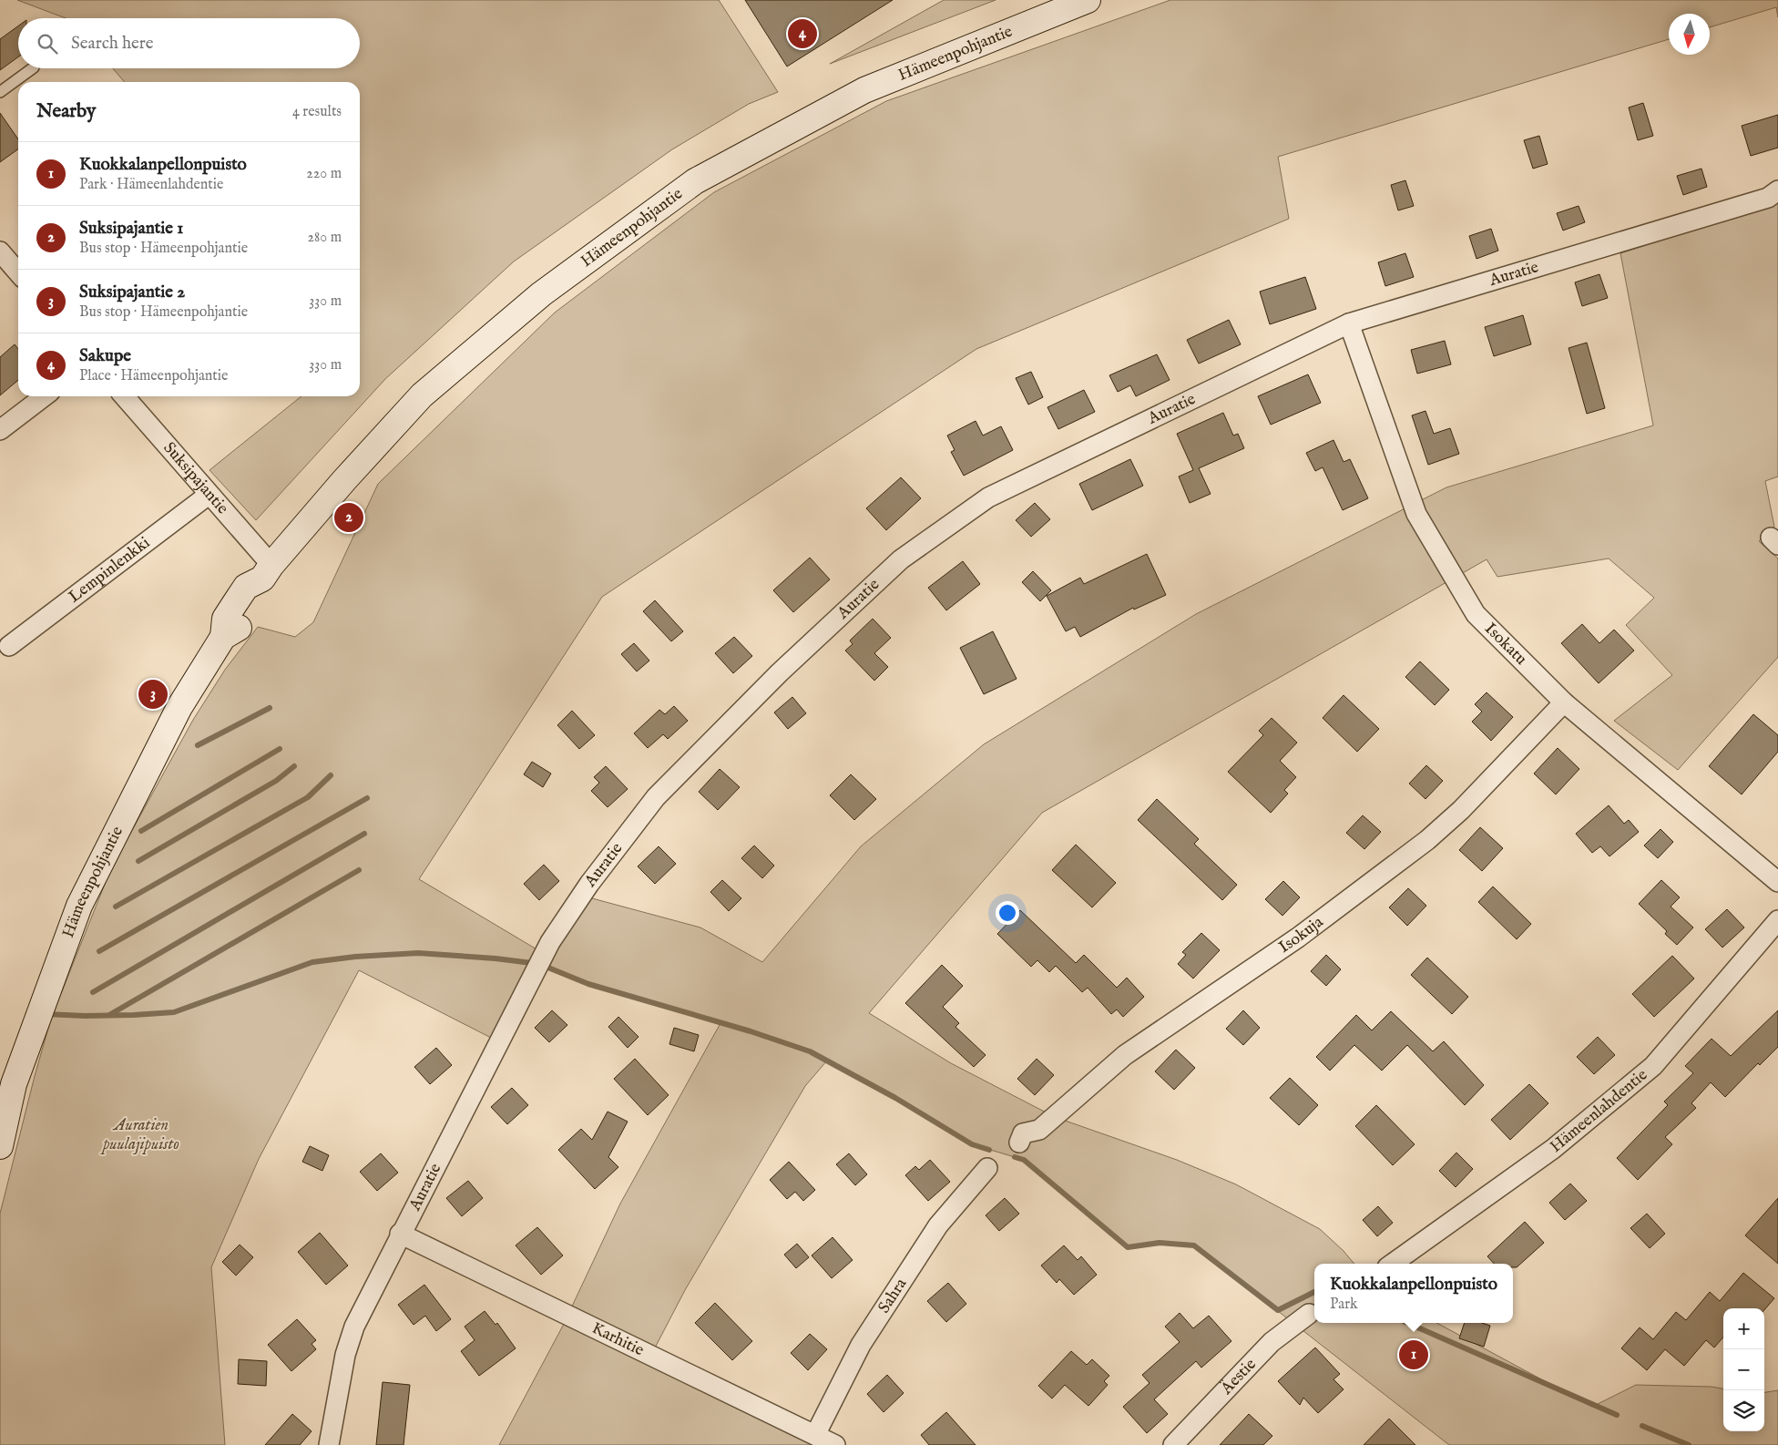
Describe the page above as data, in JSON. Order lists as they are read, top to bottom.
{
  "streets": {
    "main road": ["Hämeenpohjantie"],
    "street": [
      "Auratie",
      "Suksipajantie",
      "Lempinlenkki",
      "Isokatu",
      "Isokuja",
      "Hämeenlahdentie",
      "Sahra",
      "Karhitie",
      "Äestie"
    ]
  },
  "crossings": [
    ["Hämeenpohjantie", "Suksipajantie"],
    ["Auratie", "Isokatu"],
    ["Auratie", "Karhitie"],
    ["Suksipajantie", "Lempinlenkki"],
    ["Isokatu", "Isokuja"],
    ["Sahra", "Karhitie"]
  ],
  "parks": ["Auratien puulajipuisto"],
  "north": "bottom",
  "page": {
    "pins": [
      "4",
      "2",
      "3",
      "1"
    ],
    "search": "Search here",
    "heading": ["Nearby", "4 results"],
    "list": [
      {
        "mark": "1",
        "name": "Kuokkalanpellonpuisto",
        "note": "Park · Hämeenlahdentie",
        "value": "220 m"
      },
      {
        "mark": "2",
        "name": "Suksipajantie 1",
        "note": "Bus stop · Hämeenpohjantie",
        "value": "280 m"
      },
      {
        "mark": "3",
        "name": "Suksipajantie 2",
        "note": "Bus stop · Hämeenpohjantie",
        "value": "330 m"
      },
      {
        "mark": "4",
        "name": "Sakupe",
        "note": "Place · Hämeenpohjantie",
        "value": "330 m"
      }
    ],
    "popup": ["Kuokkalanpellonpuisto", "Park"],
    "map_buttons": ["+", "−"]
  }
}
